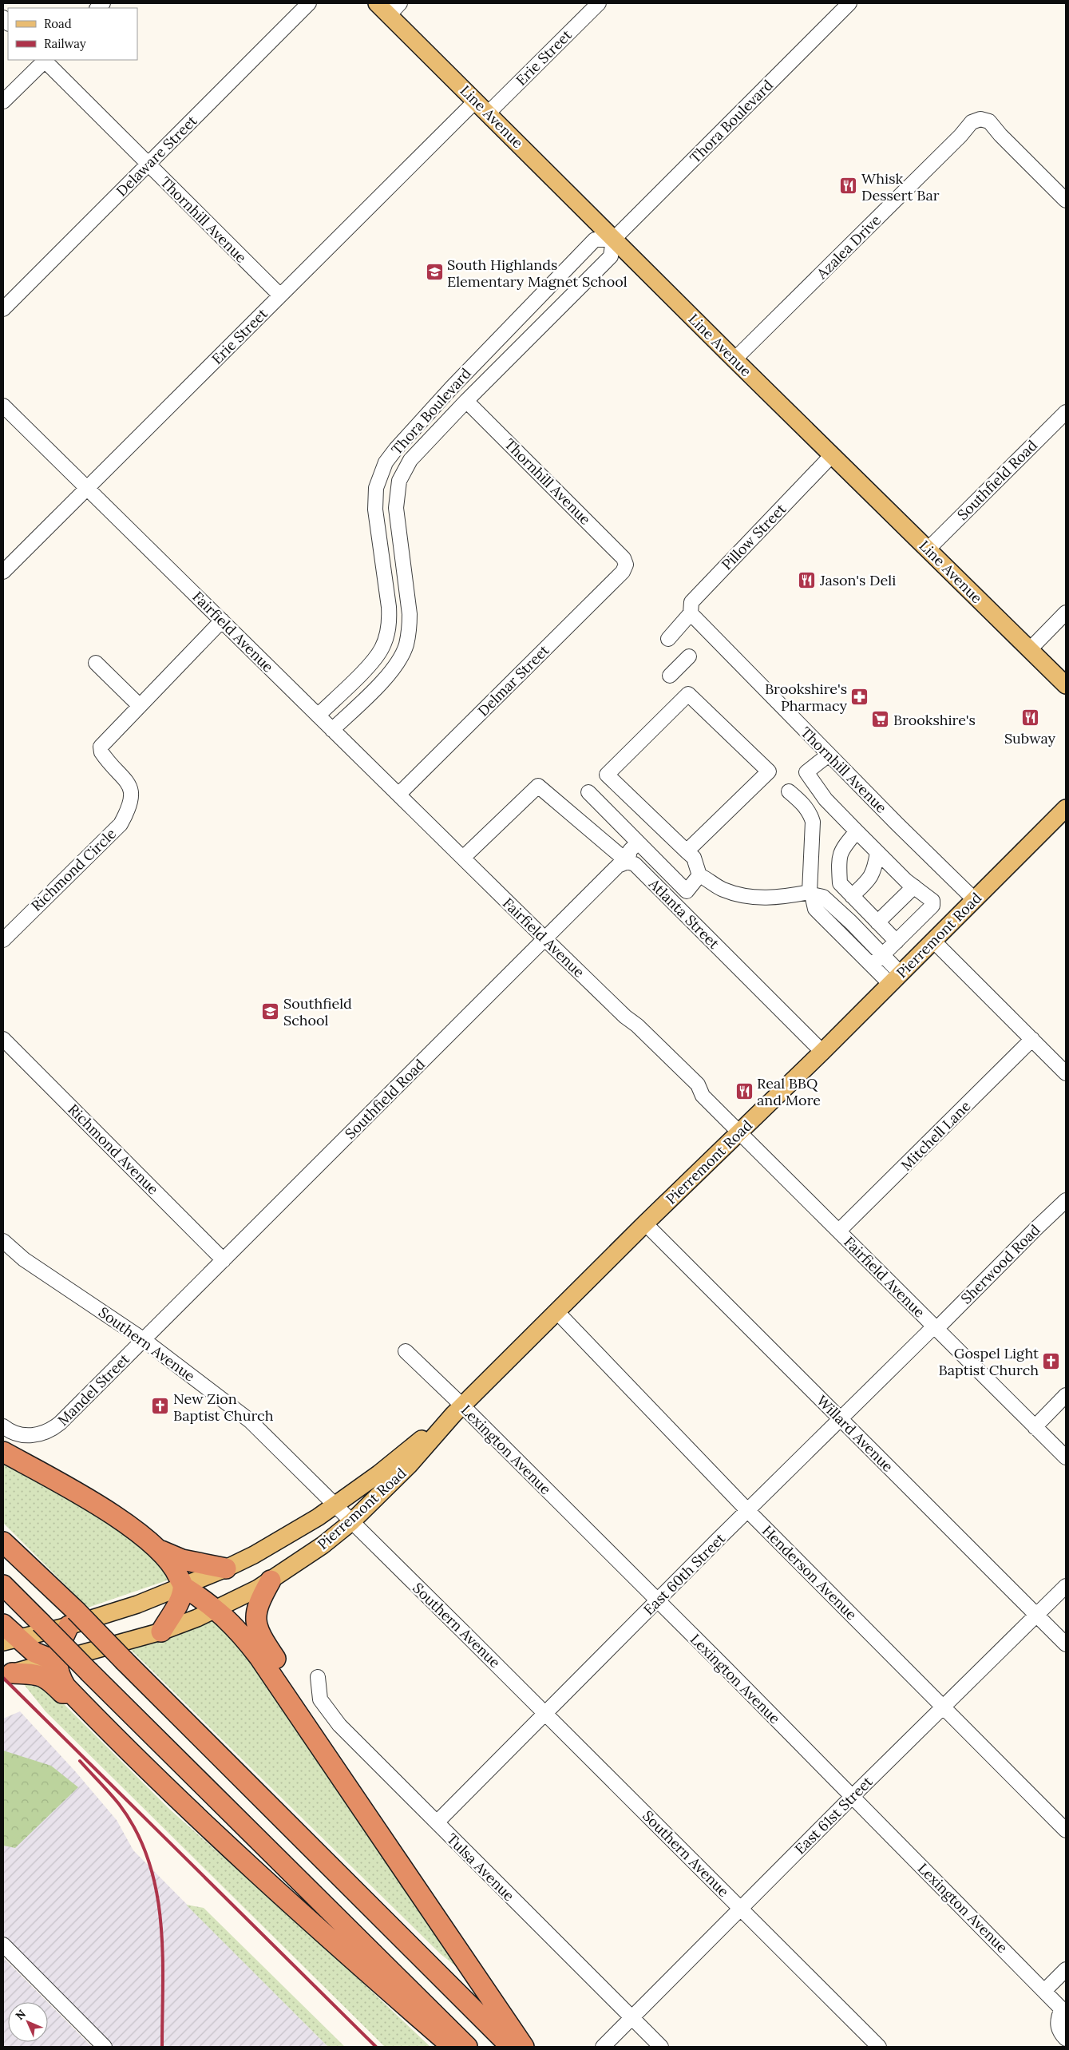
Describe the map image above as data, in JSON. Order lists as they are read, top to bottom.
{
  "streets": {
    "main road": ["Line Avenue", "Pierremont Road"],
    "street": [
      "Erie Street",
      "Thora Boulevard",
      "Delaware Street",
      "Thornhill Avenue",
      "Azalea Drive",
      "Southfield Road",
      "Pillow Street",
      "Fairfield Avenue",
      "Delmar Street",
      "Richmond Circle",
      "Atlanta Street",
      "Mitchell Lane",
      "Richmond Avenue",
      "Sherwood Road",
      "Southern Avenue",
      "Mandel Street",
      "Willard Avenue",
      "Lexington Avenue",
      "Henderson Avenue",
      "East 60th Street",
      "East 61st Street",
      "Tulsa Avenue"
    ]
  },
  "crossings": [
    ["Erie Street", "Line Avenue"],
    ["Erie Street", "Thornhill Avenue"],
    ["Erie Street", "Fairfield Avenue"],
    ["Line Avenue", "Thora Boulevard"],
    ["Line Avenue", "Azalea Drive"],
    ["Line Avenue", "Southfield Road"],
    ["Line Avenue", "Pillow Street"],
    ["Thora Boulevard", "Thornhill Avenue"],
    ["Thora Boulevard", "Fairfield Avenue"],
    ["Delaware Street", "Thornhill Avenue"],
    ["Thornhill Avenue", "Pillow Street"],
    ["Thornhill Avenue", "Delmar Street"],
    ["Thornhill Avenue", "Pierremont Road"],
    ["Southfield Road", "Fairfield Avenue"],
    ["Southfield Road", "Atlanta Street"],
    ["Southfield Road", "Richmond Avenue"],
    ["Southfield Road", "Southern Avenue"],
    ["Southfield Road", "Mandel Street"],
    ["Fairfield Avenue", "Delmar Street"],
    ["Fairfield Avenue", "Atlanta Street"],
    ["Fairfield Avenue", "Pierremont Road"],
    ["Fairfield Avenue", "Mitchell Lane"],
    ["Fairfield Avenue", "Sherwood Road"],
    ["Fairfield Avenue", "East 60th Street"],
    ["Atlanta Street", "Pierremont Road"],
    ["Pierremont Road", "Southern Avenue"],
    ["Pierremont Road", "Willard Avenue"],
    ["Pierremont Road", "Lexington Avenue"],
    ["Pierremont Road", "Henderson Avenue"],
    ["Sherwood Road", "East 60th Street"],
    ["Southern Avenue", "Mandel Street"],
    ["Southern Avenue", "East 60th Street"],
    ["Southern Avenue", "East 61st Street"],
    ["Willard Avenue", "East 60th Street"],
    ["Willard Avenue", "East 61st Street"],
    ["Lexington Avenue", "East 60th Street"],
    ["Lexington Avenue", "East 61st Street"],
    ["Henderson Avenue", "East 60th Street"],
    ["Henderson Avenue", "East 61st Street"],
    ["East 60th Street", "Tulsa Avenue"],
    ["East 61st Street", "Tulsa Avenue"]
  ],
  "places": {
    "restaurant": [
      "Whisk Dessert Bar",
      "Jason's Deli",
      "Subway",
      "Real BBQ and More"
    ],
    "school or university": ["South Highlands Elementary Magnet School", "Southfield School"],
    "pharmacy": ["Brookshire's Pharmacy"],
    "supermarket": ["Brookshire's"],
    "church": ["Gospel Light Baptist Church", "New Zion Baptist Church"]
  },
  "legend": ["Road", "Railway"],
  "north": "top left"
}
